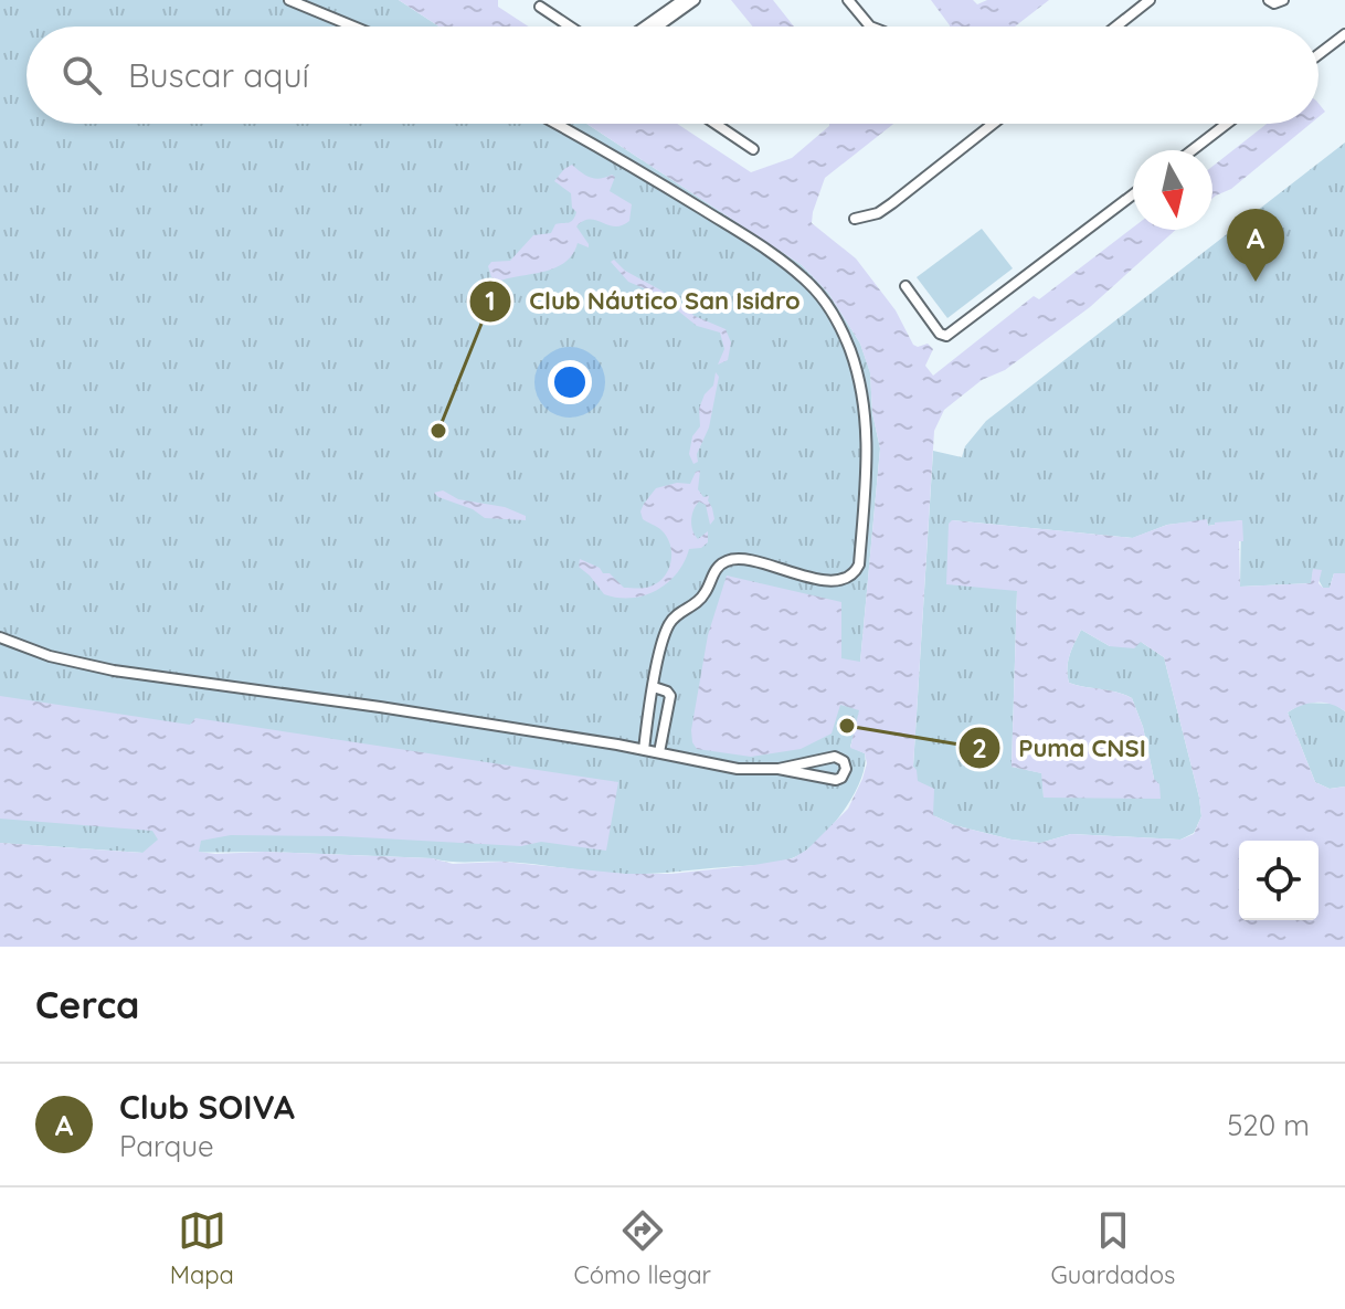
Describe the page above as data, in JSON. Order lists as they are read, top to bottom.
{
  "places": ["Club Náutico San Isidro", "Puma CNSI"],
  "north": "bottom",
  "page": {
    "search": "Buscar aquí",
    "pins": "A",
    "heading": "Cerca",
    "list": [
      {
        "mark": "A",
        "name": "Club SOIVA",
        "note": "Parque",
        "value": "520 m"
      }
    ],
    "nav": ["Mapa", "Cómo llegar", "Guardados"]
  }
}
